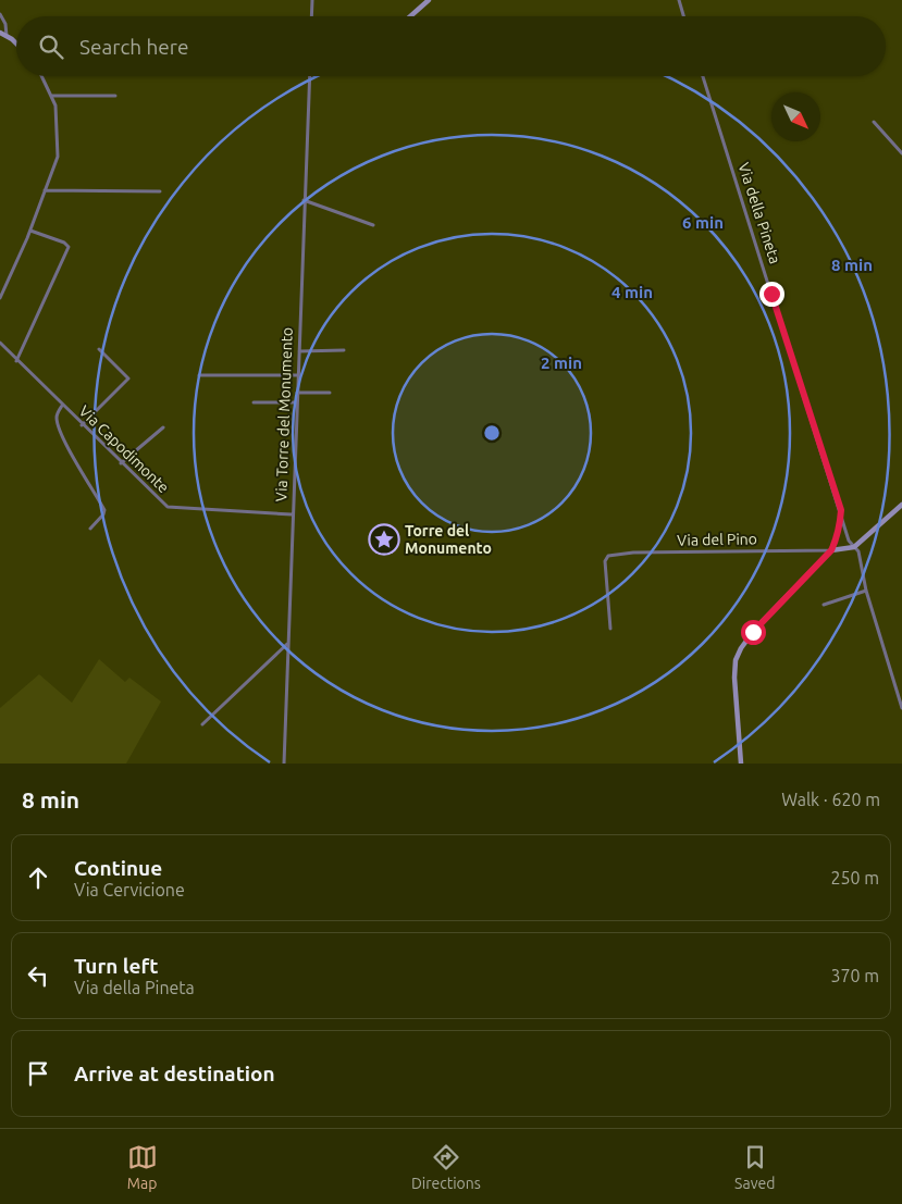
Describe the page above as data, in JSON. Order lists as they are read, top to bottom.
{
  "streets": {
    "street": [
      "Via della Pineta",
      "Via Torre del Monumento",
      "Via Capodimonte",
      "Via del Pino"
    ]
  },
  "crossings": [
    ["Via Torre del Monumento", "Via Capodimonte"]
  ],
  "places": {
    "place": ["Torre del Monumento"]
  },
  "north": "bottom right",
  "page": {
    "search": "Search here",
    "heading": ["8 min", "Walk · 620 m"],
    "list": [
      ["Continue", "Via Cervicione", "250 m"],
      ["Turn left", "Via della Pineta", "370 m"],
      "Arrive at destination"
    ],
    "nav": ["Map", "Directions", "Saved"]
  },
  "rings": [
    "6 min",
    "8 min",
    "4 min",
    "2 min"
  ]
}
